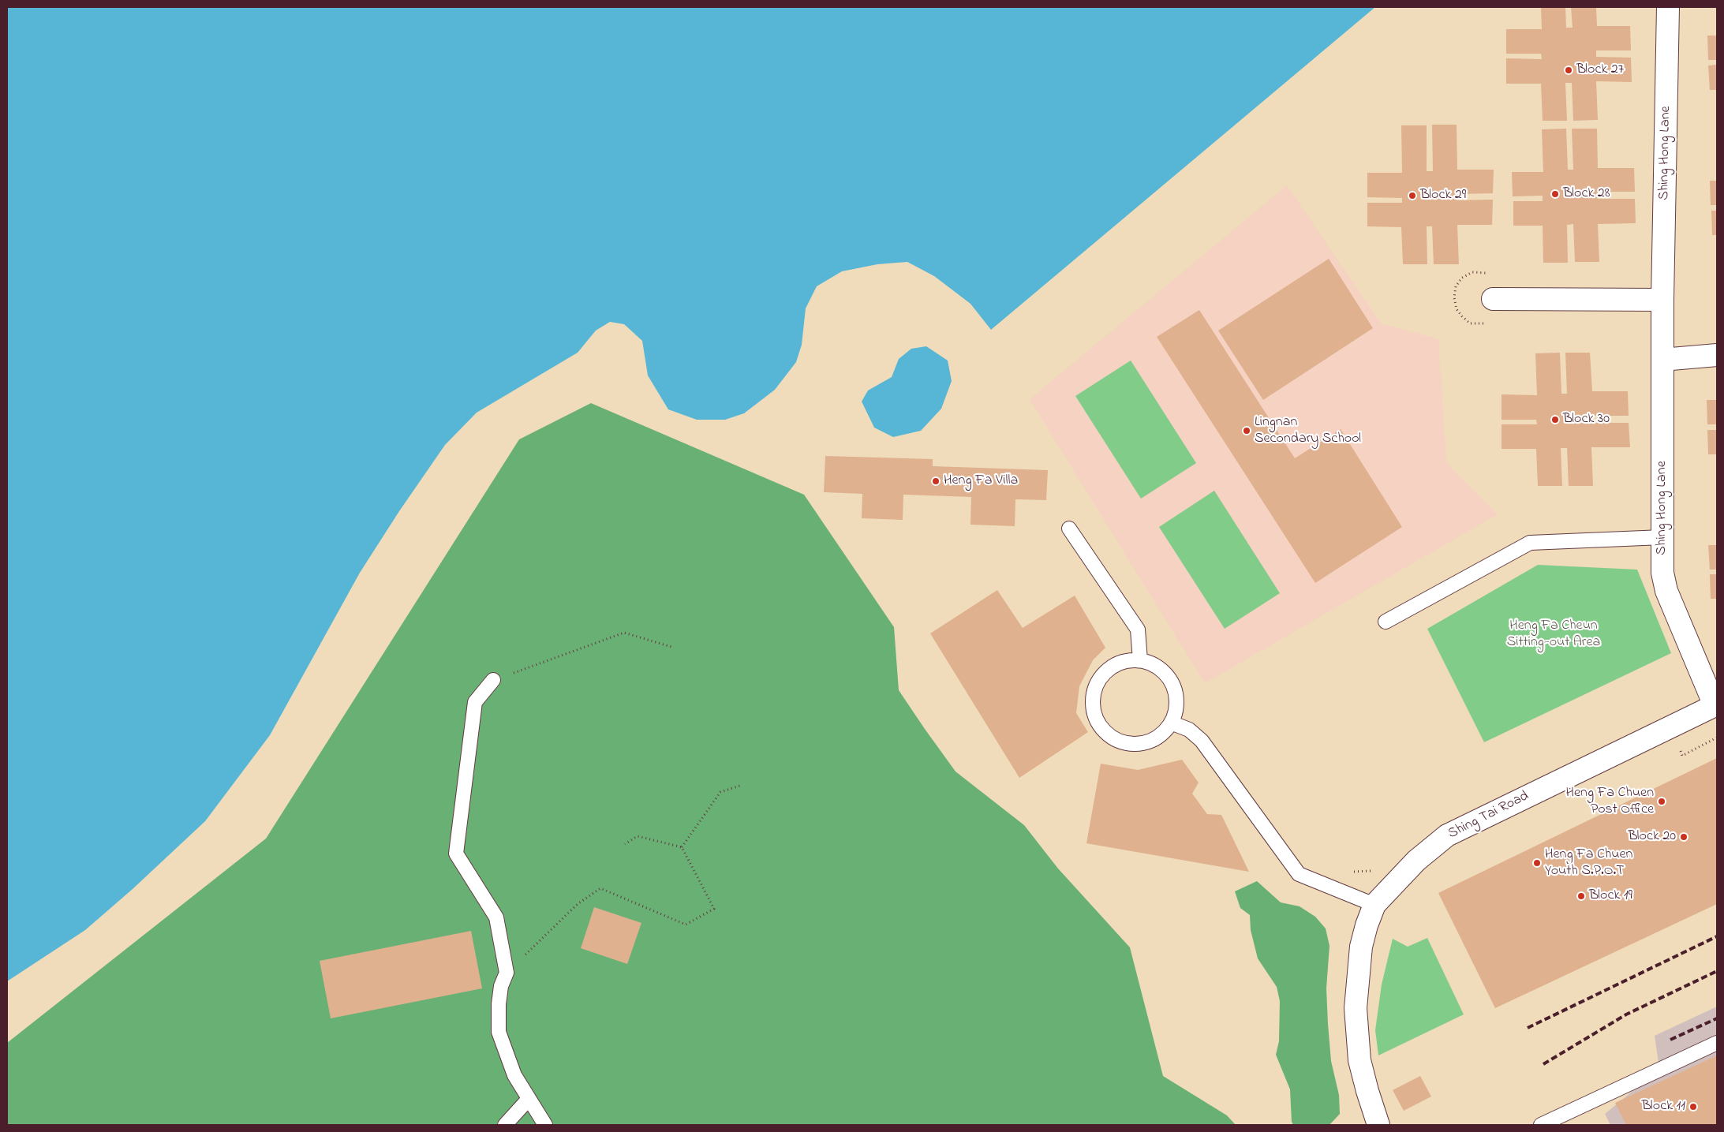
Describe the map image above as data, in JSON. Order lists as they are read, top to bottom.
{
  "streets": {
    "street": ["Shing Hong Lane", "Shing Tai Road"]
  },
  "crossings": [
    ["Shing Hong Lane", "Shing Tai Road"]
  ],
  "parks": ["Heng Fa Cheun Sitting-out Area"],
  "places": [
    "Block 27",
    "Block 28",
    "Block 29",
    "Block 30",
    "Lingnan Secondary School",
    "Heng Fa Villa",
    "Heng Fa Chuen Post Office",
    "Block 20",
    "Heng Fa Chuen Youth S.P.O.T",
    "Block 19",
    "Block 11"
  ]
}
